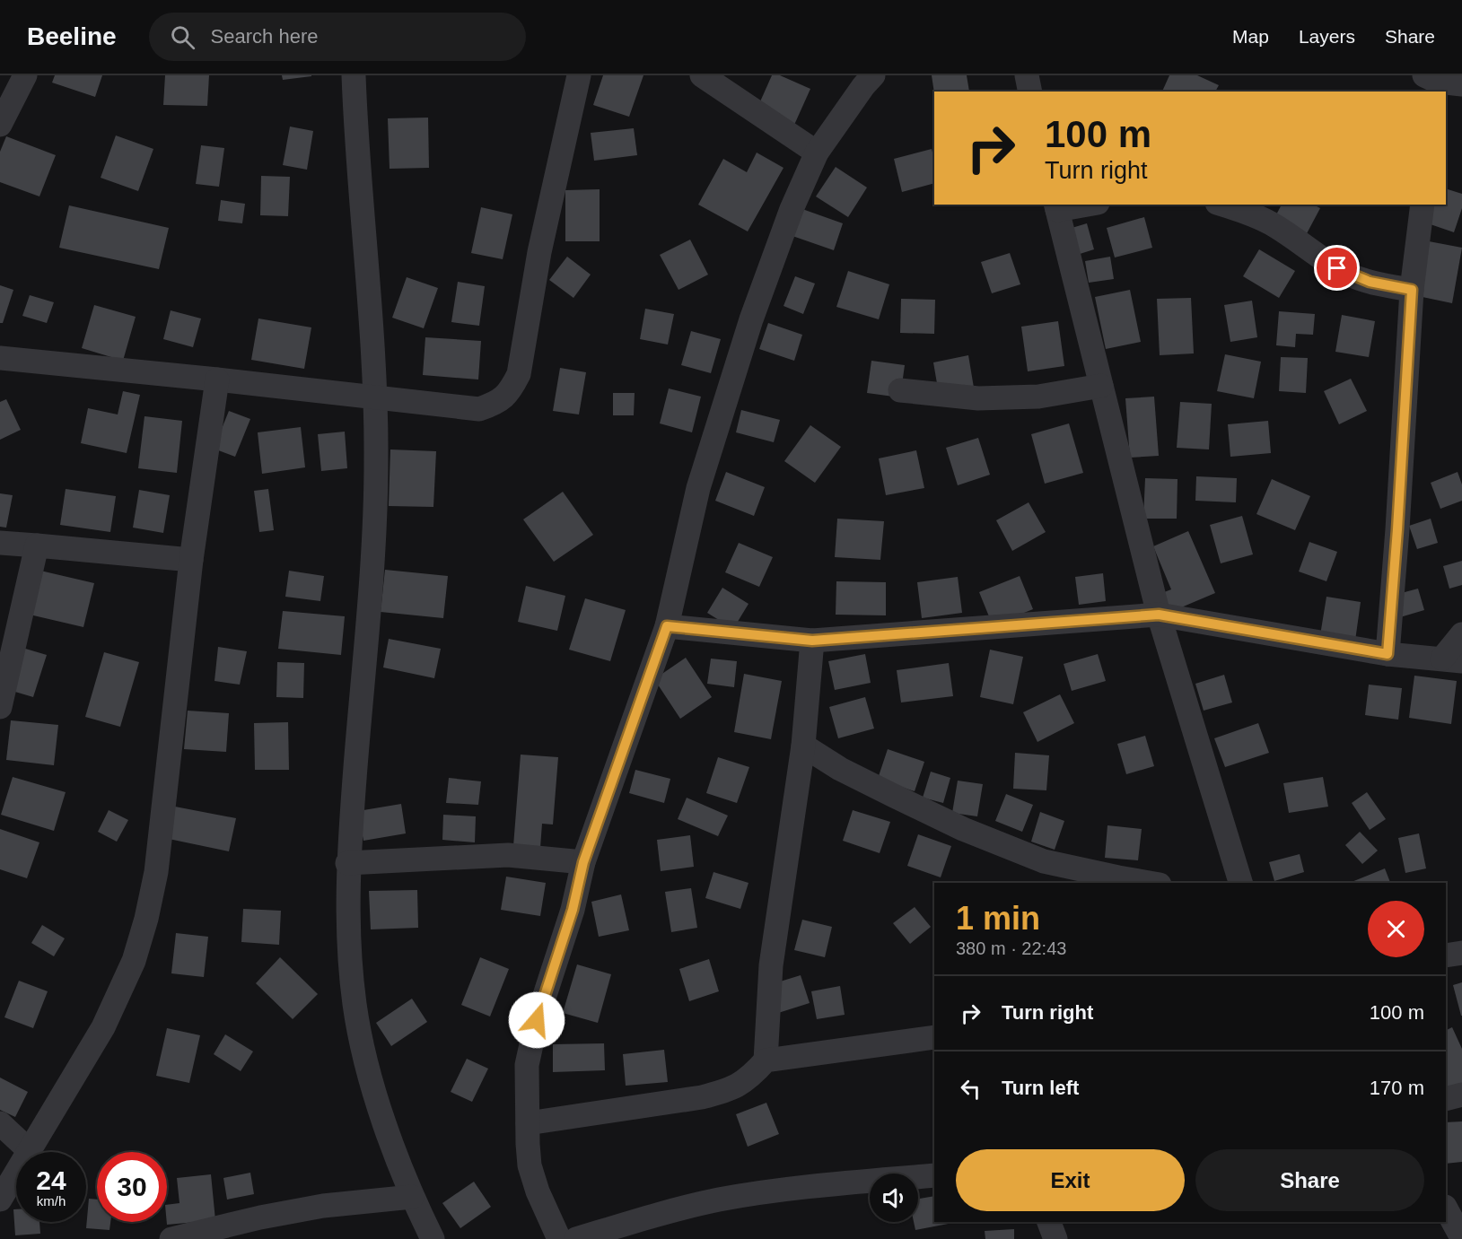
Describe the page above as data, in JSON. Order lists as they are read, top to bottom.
{
  "page": {
    "header": "Beeline",
    "search": "Search here",
    "nav": ["Map", "Layers", "Share"],
    "turn": ["100 m", "Turn right"],
    "heading": ["1 min", "380 m · 22:43"],
    "list": [
      {
        "name": "Turn right",
        "value": "100 m"
      },
      {
        "name": "Turn left",
        "value": "170 m"
      }
    ],
    "buttons": ["Exit", "Share"],
    "speed": "24 km/h",
    "limit": "30"
  }
}
